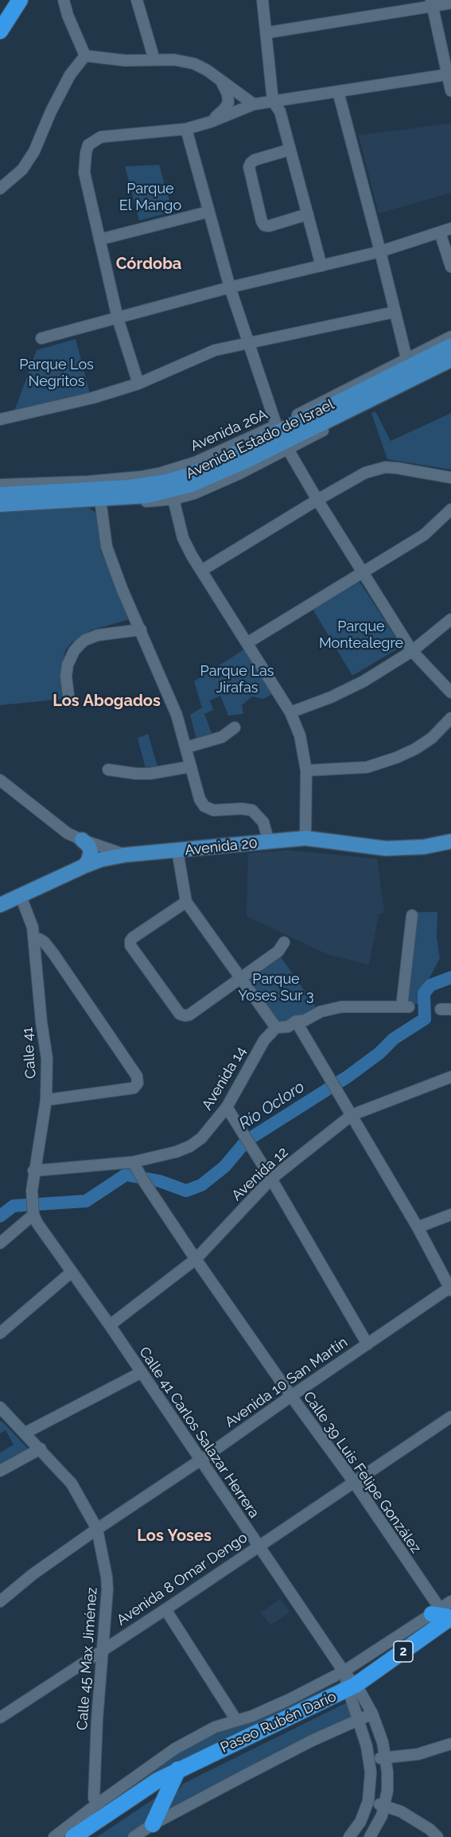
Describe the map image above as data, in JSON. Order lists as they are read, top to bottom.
{
  "streets": {
    "highway": ["2", "Paseo Rubén Darío"],
    "main road": ["Avenida Estado de Israel", "Avenida 20"],
    "street": [
      "Avenida 26A",
      "Calle 41",
      "Avenida 14",
      "Avenida 12",
      "Avenida 10 San Martín",
      "Calle 41 Carlos Salazar Herrera",
      "Calle 39 Luis Felipe González",
      "Avenida 8 Omar Dengo",
      "Calle 45 Max Jiménez"
    ]
  },
  "crossings": [
    ["Avenida 26A", "Avenida Estado de Israel"],
    ["Avenida 20", "Calle 41"],
    ["Calle 41", "Avenida 14"],
    ["Calle 41", "Calle 41 Carlos Salazar Herrera"],
    ["Avenida 14", "Calle 39 Luis Felipe González"],
    ["Avenida 12", "Calle 41 Carlos Salazar Herrera"],
    ["Avenida 12", "Calle 39 Luis Felipe González"],
    ["Avenida 10 San Martín", "Calle 41 Carlos Salazar Herrera"],
    ["Avenida 10 San Martín", "Calle 39 Luis Felipe González"],
    ["Avenida 10 San Martín", "Calle 45 Max Jiménez"],
    ["Calle 41 Carlos Salazar Herrera", "Avenida 8 Omar Dengo"],
    ["Calle 39 Luis Felipe González", "Avenida 8 Omar Dengo"],
    ["Calle 39 Luis Felipe González", "Paseo Rubén Darío"],
    ["Avenida 8 Omar Dengo", "Calle 45 Max Jiménez"]
  ],
  "districts": ["Córdoba", "Los Abogados", "Los Yoses"],
  "water": ["Río Ocloro"],
  "parks": [
    "Parque El Mango",
    "Parque Los Negritos",
    "Parque Montealegre",
    "Parque Las Jirafas",
    "Parque Yoses Sur 3"
  ]
}
